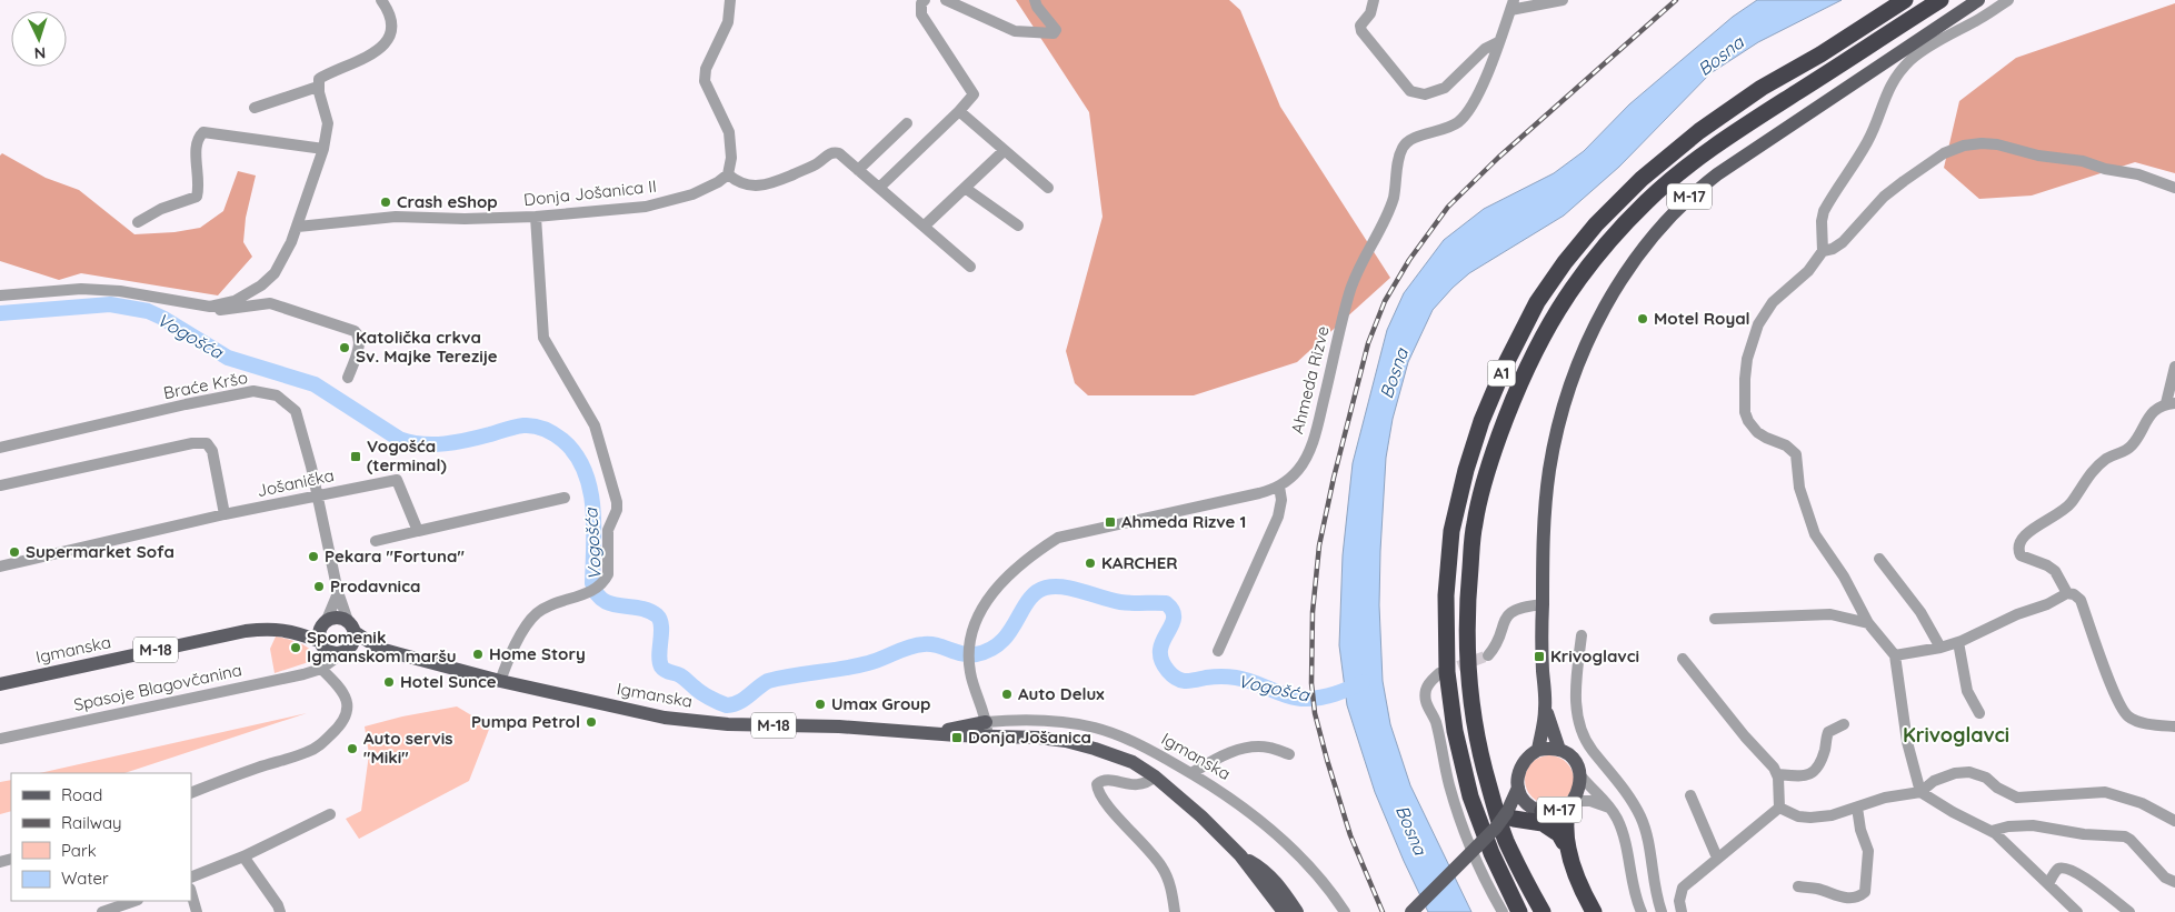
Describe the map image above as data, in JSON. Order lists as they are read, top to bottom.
{
  "streets": {
    "highway": ["A1"],
    "main road": ["M-17", "Igmanska", "M-18"],
    "street": [
      "Donja Jošanica II",
      "Ahmeda Rizve",
      "Braće Kršo",
      "Jošanička",
      "Spasoje Blagovčanina"
    ]
  },
  "crossings": [
    ["Ahmeda Rizve", "Igmanska"],
    ["Braće Kršo", "Jošanička"],
    ["Braće Kršo", "Igmanska"],
    ["Braće Kršo", "M-18"],
    ["Igmanska", "M-18"]
  ],
  "districts": ["Krivoglavci"],
  "water": ["Bosna", "Vogošća"],
  "places": {
    "other": [
      "Crash eShop",
      "Motel Royal",
      "Katolička crkva Sv. Majke Terezije",
      "Supermarket Sofa",
      "Pekara \"Fortuna\"",
      "KARCHER",
      "Prodavnica",
      "Spomenik Igmanskom maršu",
      "Home Story",
      "Hotel Sunce",
      "Auto Delux",
      "Umax Group",
      "Pumpa Petrol",
      "Auto servis \"Miki\""
    ],
    "transit": [
      "Vogošća (terminal)",
      "Ahmeda Rizve 1",
      "Krivoglavci",
      "Donja Jošanica"
    ]
  },
  "legend": [
    "Road",
    "Railway",
    "Park",
    "Water"
  ],
  "north": "bottom"
}
